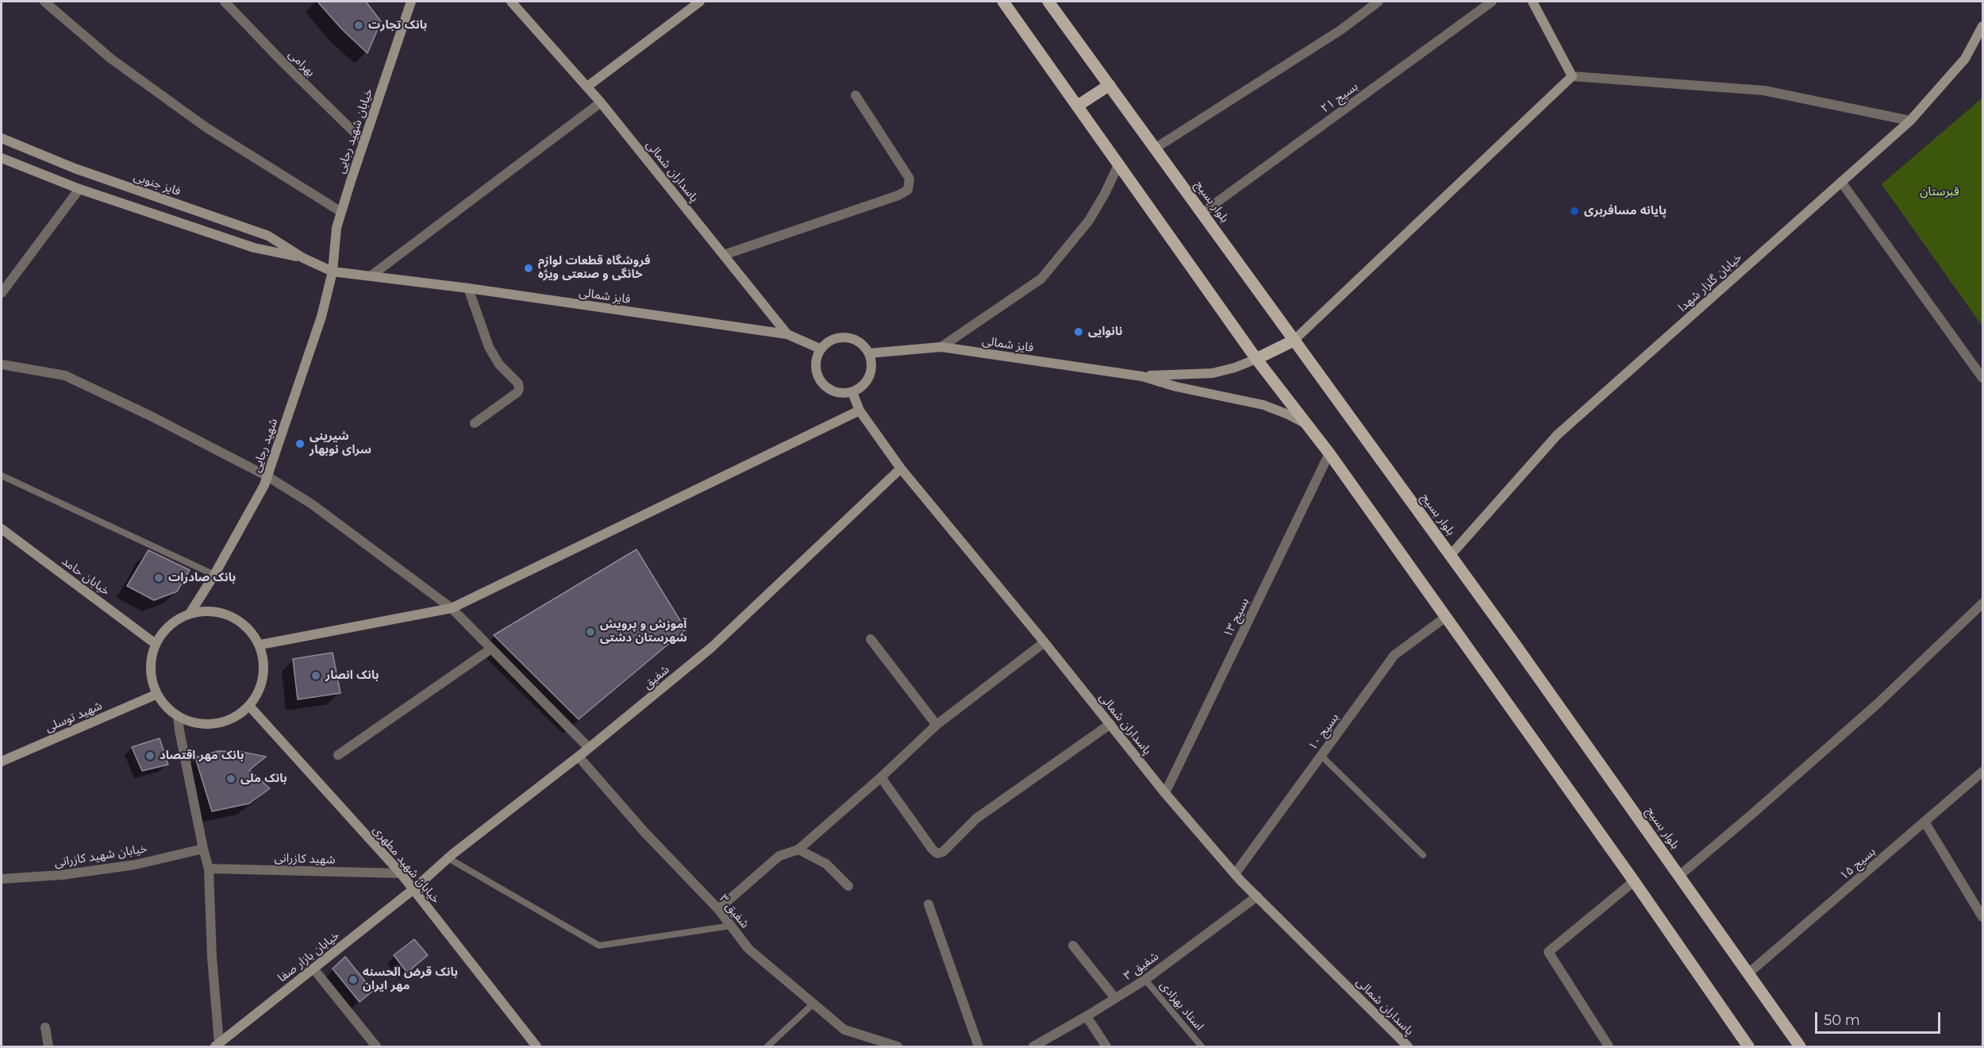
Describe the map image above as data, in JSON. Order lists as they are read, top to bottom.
{
  "streets": {
    "main road": [
      "خیابان شهید رجایی",
      "پاسداران شمالی",
      "فایز جنوبی",
      "بلوار بسیج",
      "خیابان گلزار شهدا",
      "فایز شمالی",
      "شهید رجایی",
      "خیابان حامد",
      "شفیق",
      "شهید توسلی",
      "خیابان شهید مطهری",
      "خیابان بازار صفا"
    ],
    "street": [
      "بهرامی",
      "بسیج ۲۱",
      "بسیج ۱۳",
      "بسیج ۱۰",
      "خیابان شهید کازرانی",
      "شهید کازرانی",
      "بسیج ۱۵",
      "شفیق ۳"
    ],
    "lane": ["استاد بهزادی"]
  },
  "crossings": [
    ["بهرامی", "خیابان شهید رجایی"],
    ["بسیج ۲۱", "بلوار بسیج"],
    ["خیابان شهید رجایی", "فایز جنوبی"],
    ["خیابان شهید رجایی", "فایز شمالی"],
    ["خیابان شهید رجایی", "شهید رجایی"],
    ["پاسداران شمالی", "فایز شمالی"],
    ["پاسداران شمالی", "بسیج ۱۳"],
    ["پاسداران شمالی", "شفیق"],
    ["پاسداران شمالی", "بسیج ۱۰"],
    ["پاسداران شمالی", "شفیق ۳"],
    ["فایز جنوبی", "فایز شمالی"],
    ["فایز جنوبی", "شهید رجایی"],
    ["بلوار بسیج", "خیابان گلزار شهدا"],
    ["بلوار بسیج", "بسیج ۱۵"],
    ["فایز شمالی", "شهید رجایی"],
    ["شهید رجایی", "خیابان حامد"],
    ["شهید رجایی", "شهید توسلی"],
    ["شهید رجایی", "خیابان شهید مطهری"],
    ["خیابان حامد", "شهید توسلی"],
    ["خیابان حامد", "خیابان شهید مطهری"],
    ["شفیق", "خیابان شهید مطهری"],
    ["شفیق", "شفیق ۳"],
    ["شفیق", "خیابان بازار صفا"],
    ["شهید توسلی", "خیابان شهید مطهری"],
    ["شهید کازرانی", "خیابان شهید مطهری"],
    ["خیابان شهید مطهری", "خیابان بازار صفا"],
    ["شفیق ۳", "استاد بهزادی"]
  ],
  "parks": ["قبرستان"],
  "places": [
    "بانک تجارت",
    "پایانه مسافربری",
    "فروشگاه قطعات لوازم خانگی و صنعتی ویژه",
    "نانوایی",
    "شیرینی سرای نوبهار",
    "بانک صادرات",
    "آموزش و پرویش شهرستان دشتی",
    "بانک انصار",
    "بانک مهر اقتصاد",
    "بانک ملی",
    "بانک قرض الحسنه مهر ایران"
  ],
  "scale_bar": "50 m"
}
